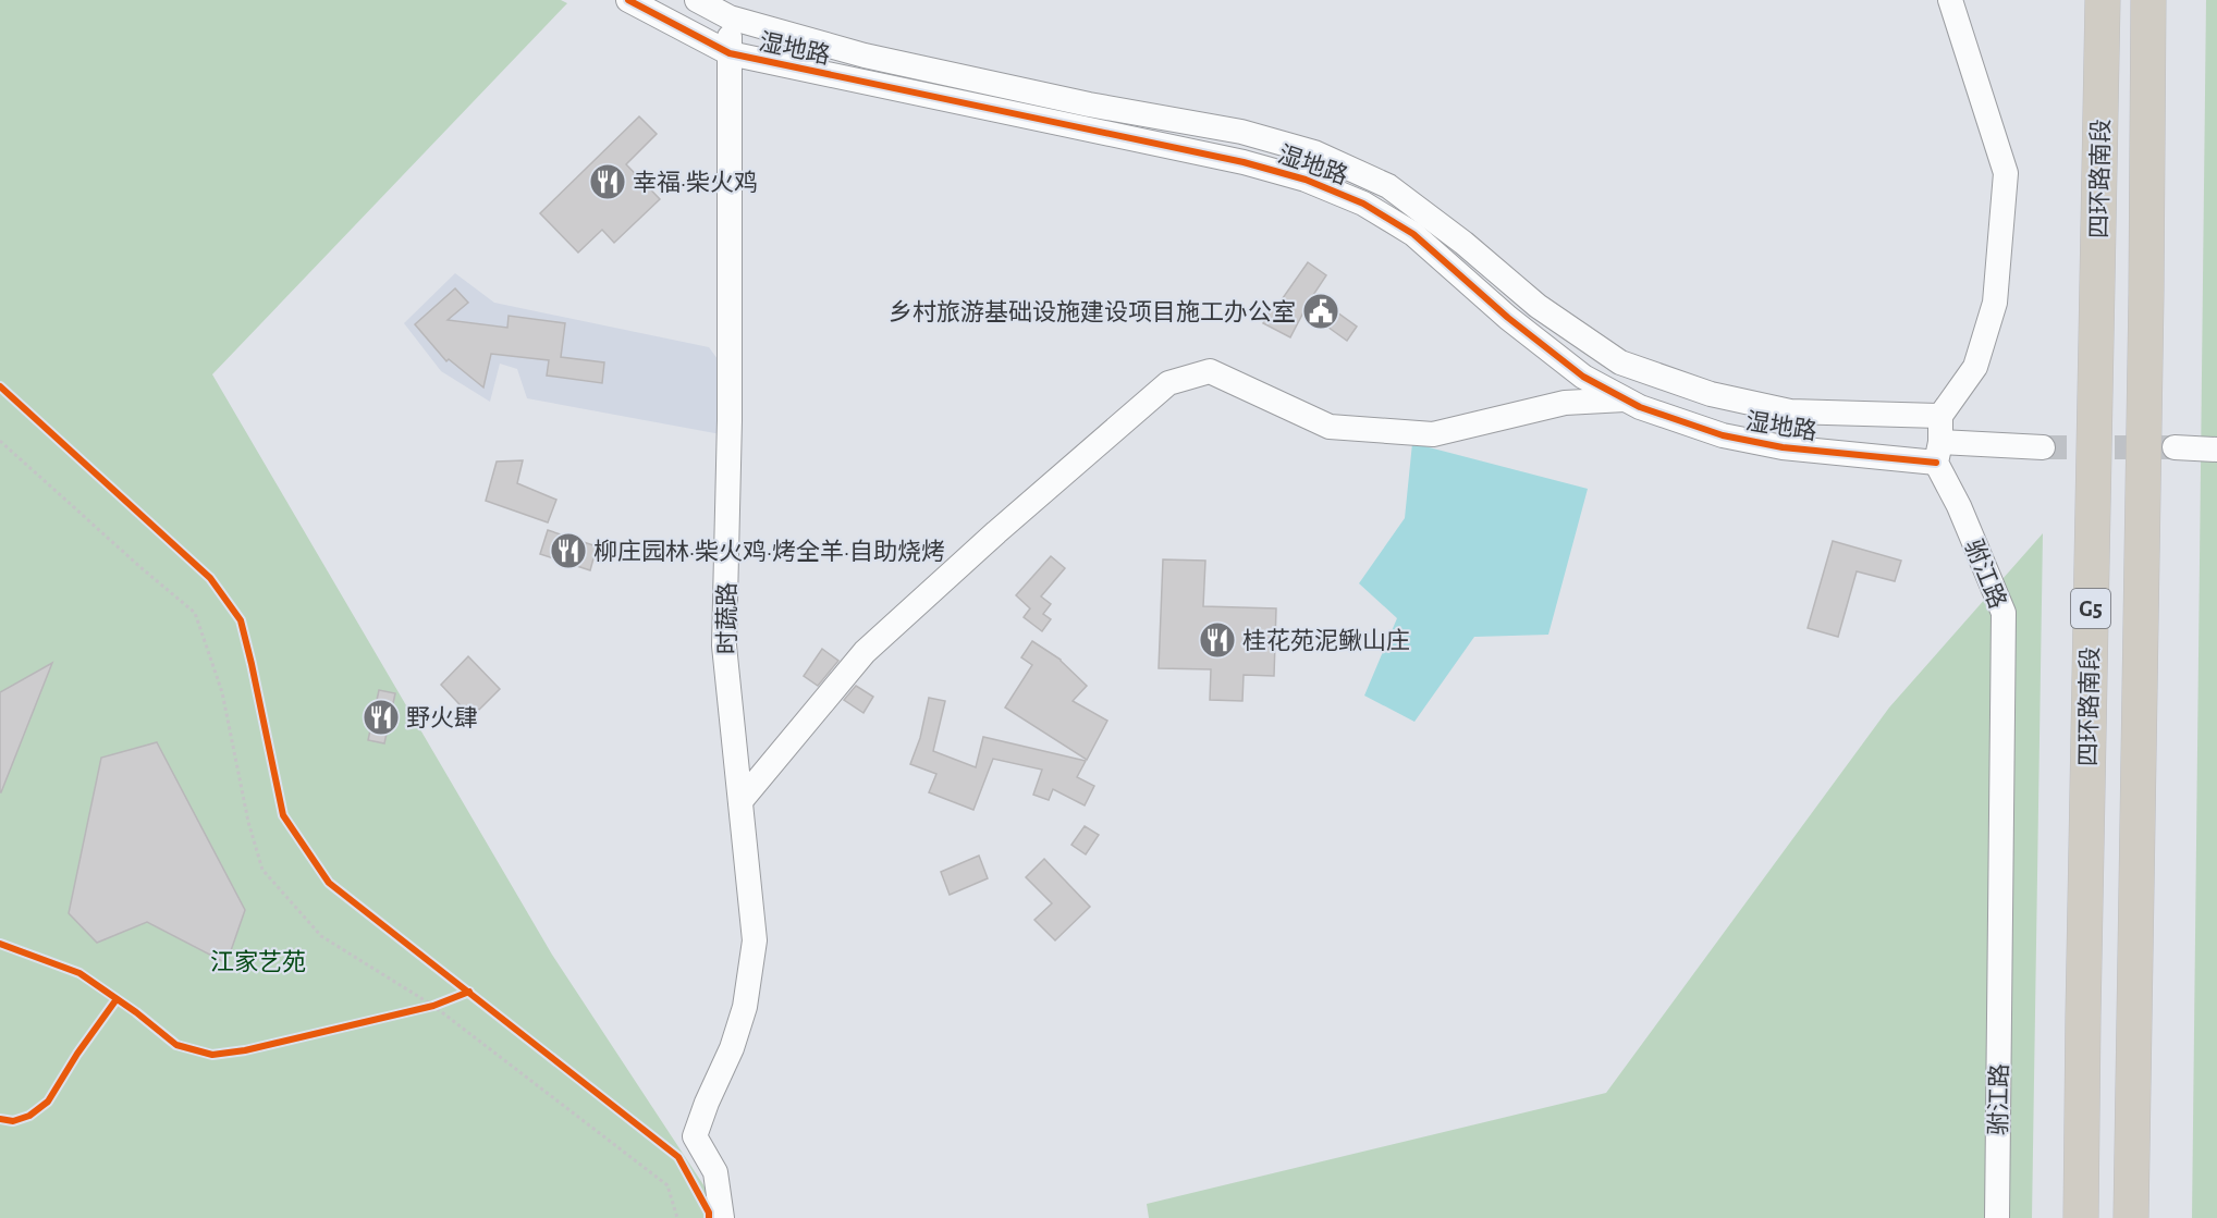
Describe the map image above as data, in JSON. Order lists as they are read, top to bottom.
{
  "streets": {
    "highway": ["四环路南段", "G5"],
    "street": ["湿地路", "驸江路", "时蔬路"]
  },
  "crossings": [
    ["湿地路", "驸江路"],
    ["湿地路", "时蔬路"]
  ],
  "parks": ["江家艺苑"],
  "places": {
    "restaurant": [
      "幸福·柴火鸡",
      "柳庄园林·柴火鸡·烤全羊·自助烧烤",
      "桂花苑泥鳅山庄",
      "野火肆"
    ],
    "public building": ["乡村旅游基础设施建设项目施工办公室"]
  }
}
